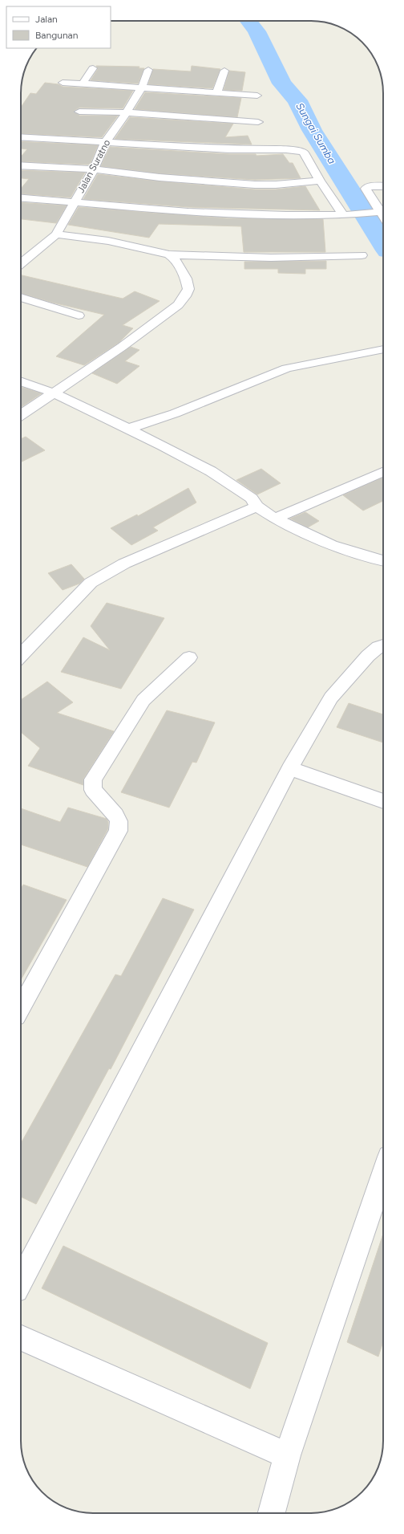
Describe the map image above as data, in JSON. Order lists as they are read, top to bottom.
{
  "streets": {
    "street": ["Jalan Suratno"]
  },
  "water": ["Sungai Sumba"],
  "legend": ["Jalan", "Bangunan"]
}
